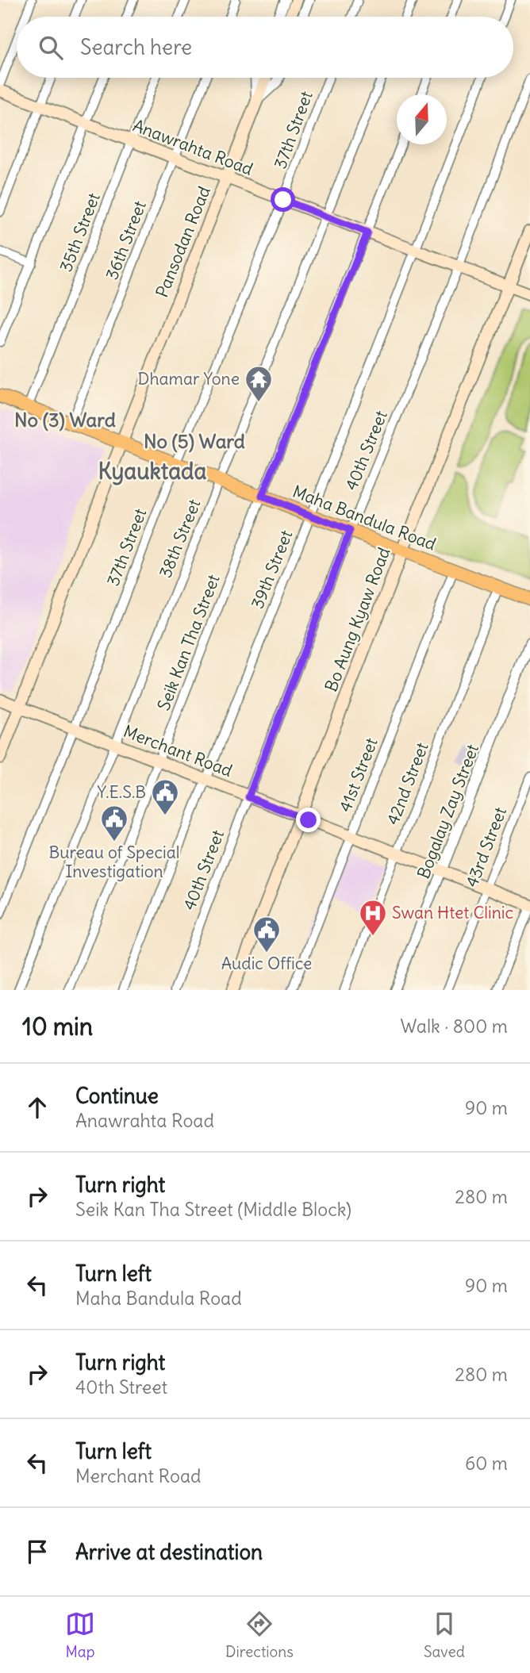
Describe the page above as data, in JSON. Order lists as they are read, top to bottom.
{
  "streets": {
    "main road": [
      "Anawrahta Road",
      "Pansodan Road",
      "Maha Bandula Road",
      "Bo Aung Kyaw Road",
      "Merchant Road"
    ],
    "street": [
      "37th Street",
      "35th Street",
      "36th Street",
      "40th Street",
      "38th Street",
      "39th Street",
      "Seik Kan Tha Street",
      "41st Street",
      "42nd Street",
      "Bogalay Zay Street",
      "43rd Street"
    ]
  },
  "crossings": [
    ["37th Street", "Anawrahta Road"],
    ["37th Street", "Maha Bandula Road"],
    ["37th Street", "Merchant Road"],
    ["Anawrahta Road", "35th Street"],
    ["Anawrahta Road", "36th Street"],
    ["Anawrahta Road", "Pansodan Road"],
    ["Anawrahta Road", "40th Street"],
    ["Anawrahta Road", "38th Street"],
    ["Anawrahta Road", "39th Street"],
    ["Anawrahta Road", "Bo Aung Kyaw Road"],
    ["Anawrahta Road", "Seik Kan Tha Street"],
    ["35th Street", "Maha Bandula Road"],
    ["36th Street", "Maha Bandula Road"],
    ["Pansodan Road", "Maha Bandula Road"],
    ["40th Street", "Maha Bandula Road"],
    ["40th Street", "Merchant Road"],
    ["Maha Bandula Road", "38th Street"],
    ["Maha Bandula Road", "39th Street"],
    ["Maha Bandula Road", "Bo Aung Kyaw Road"],
    ["Maha Bandula Road", "Seik Kan Tha Street"],
    ["Maha Bandula Road", "41st Street"],
    ["Maha Bandula Road", "42nd Street"],
    ["38th Street", "Merchant Road"],
    ["39th Street", "Merchant Road"],
    ["Bo Aung Kyaw Road", "Merchant Road"],
    ["Seik Kan Tha Street", "Merchant Road"],
    ["Merchant Road", "41st Street"],
    ["Merchant Road", "42nd Street"],
    ["Merchant Road", "Bogalay Zay Street"],
    ["Merchant Road", "43rd Street"]
  ],
  "districts": ["No (3) Ward", "No (5) Ward", "Kyauktada"],
  "places": {
    "temple": ["Dhamar Yone"],
    "public building": ["Y.E.S.B", "Bureau of Special Investigation", "Audic Office"],
    "hospital": ["Swan Htet Clinic"]
  },
  "north": "top",
  "page": {
    "search": "Search here",
    "heading": ["10 min", "Walk · 800 m"],
    "list": [
      ["Continue", "Anawrahta Road", "90 m"],
      ["Turn right", "Seik Kan Tha Street (Middle Block)", "280 m"],
      ["Turn left", "Maha Bandula Road", "90 m"],
      ["Turn right", "40th Street", "280 m"],
      ["Turn left", "Merchant Road", "60 m"],
      "Arrive at destination"
    ],
    "nav": ["Map", "Directions", "Saved"]
  }
}
